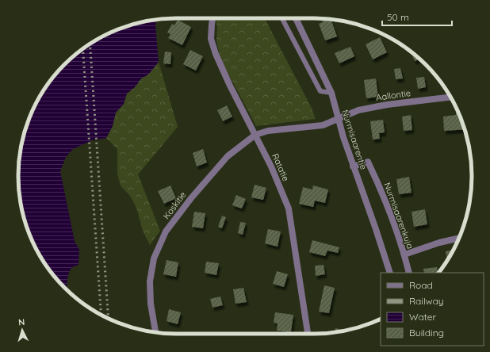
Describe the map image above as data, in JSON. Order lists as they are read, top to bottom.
{
  "streets": {
    "street": [
      "Aallontie",
      "Nurmisaarentie",
      "Ratatie",
      "Koskitie",
      "Nurmisaarenkuja"
    ]
  },
  "crossings": [
    ["Aallontie", "Nurmisaarentie"],
    ["Aallontie", "Koskitie"],
    ["Nurmisaarentie", "Koskitie"],
    ["Nurmisaarentie", "Nurmisaarenkuja"],
    ["Ratatie", "Koskitie"]
  ],
  "legend": [
    "Road",
    "Railway",
    "Water",
    "Building"
  ],
  "scale_bar": "50 m",
  "north": "top"
}
